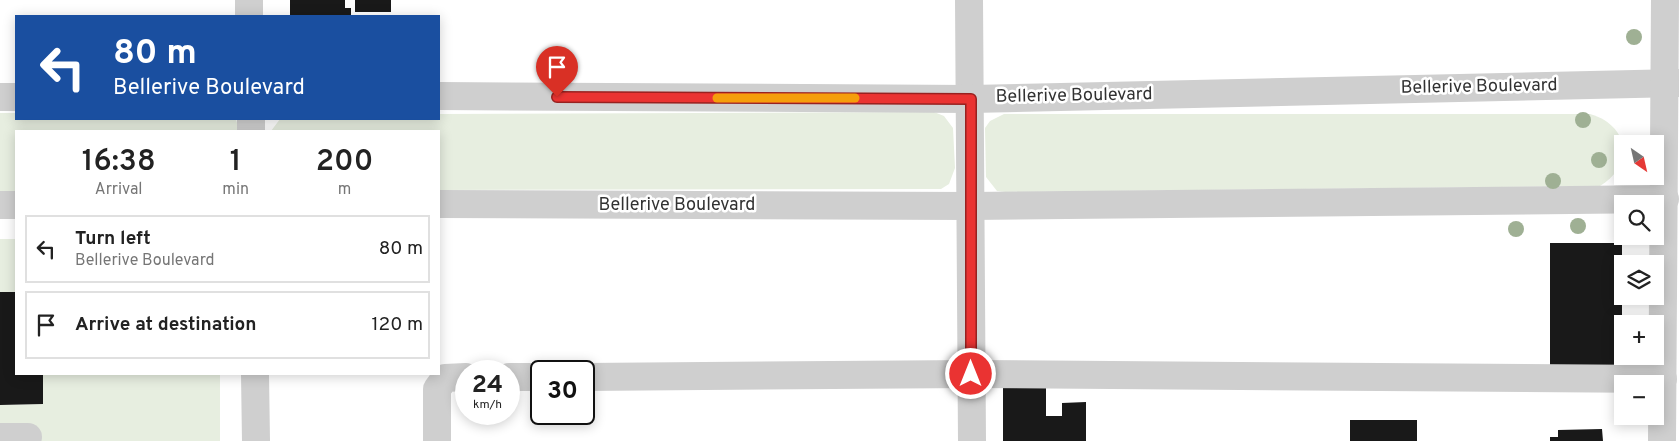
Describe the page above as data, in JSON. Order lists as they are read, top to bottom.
{
  "streets": {
    "street": ["Bellerive Boulevard"]
  },
  "north": "bottom right",
  "page": {
    "turn": ["80 m", "Bellerive Boulevard"],
    "eta": [
      "16:38",
      "Arrival",
      "1",
      "min",
      "200",
      "m"
    ],
    "map_buttons": ["+", "−"],
    "list": [
      {
        "name": "Turn left",
        "note": "Bellerive Boulevard",
        "value": "80 m"
      },
      {
        "name": "Arrive at destination",
        "value": "120 m"
      }
    ],
    "speed": "24 km/h",
    "limit": "30"
  }
}
